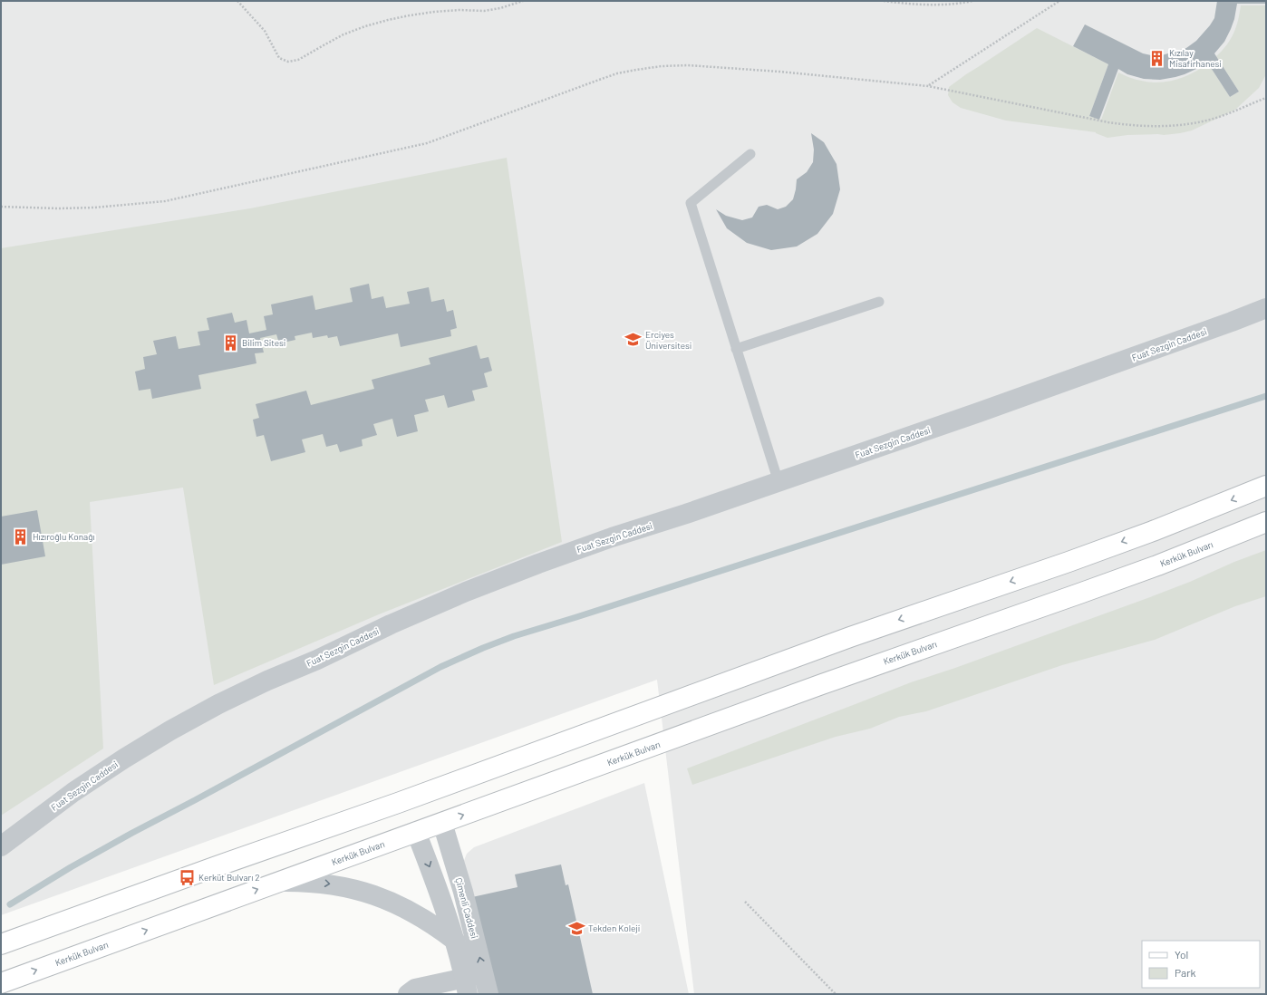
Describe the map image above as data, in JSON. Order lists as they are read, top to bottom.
{
  "streets": {
    "main road": ["Kerkük Bulvarı"],
    "street": ["Fuat Sezgin Caddesi", "Çimenli Caddesi"]
  },
  "crossings": [
    ["Kerkük Bulvarı", "Çimenli Caddesi"]
  ],
  "places": {
    "building": ["Kızılay Misafirhanesi", "Bilim Sitesi", "Hızıroğlu Konağı"],
    "school or university": ["Erciyes Üniversitesi", "Tekden Koleji"],
    "bus stop": ["Kerküt Bulvarı 2"]
  },
  "legend": ["Yol", "Park"]
}
